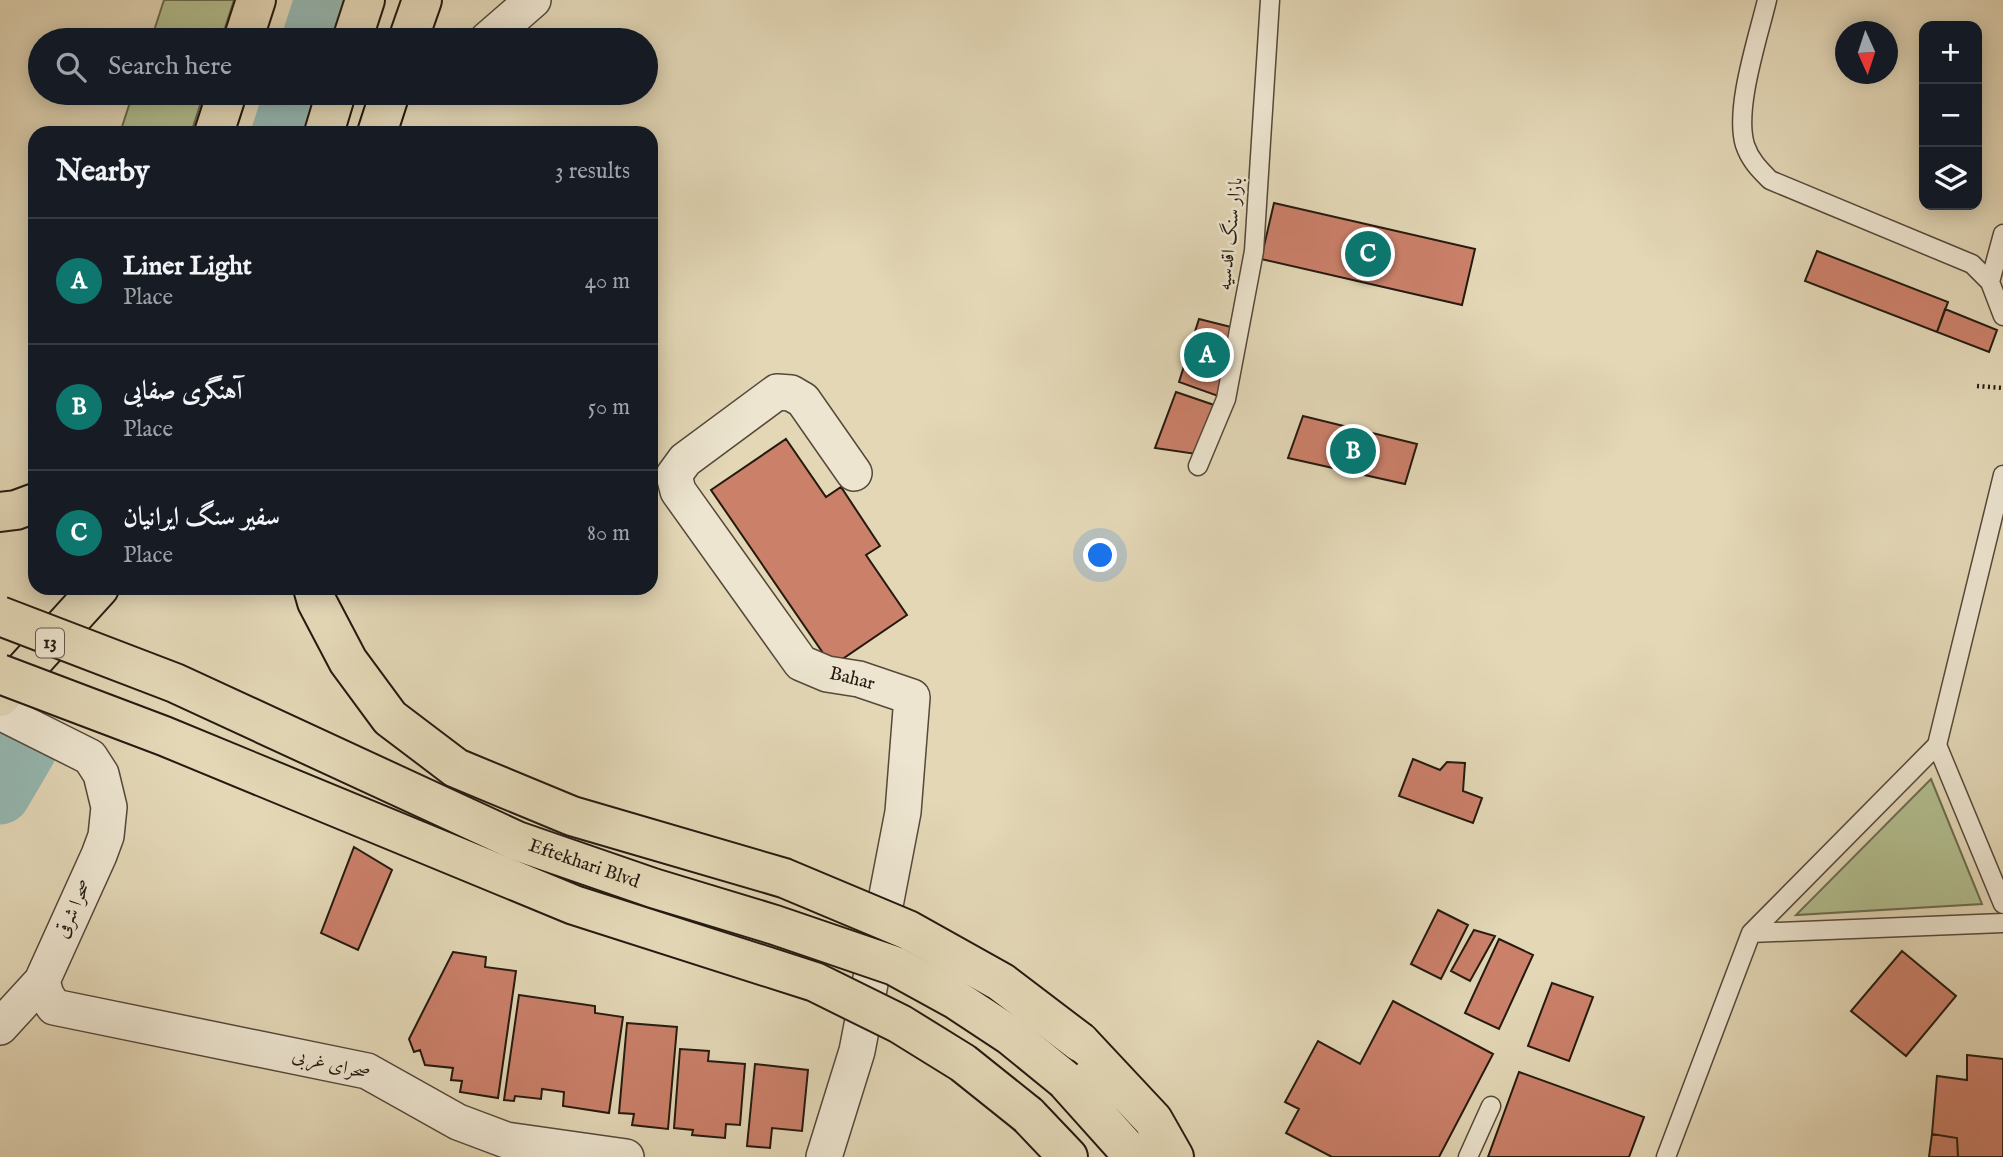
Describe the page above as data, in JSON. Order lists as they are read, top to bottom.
{
  "streets": {
    "main road": ["13", "Eftekhari Blvd"],
    "street": ["Bahar", "صحرای غربی"],
    "lane": ["بازار سنگ اقدسیه"]
  },
  "north": "bottom",
  "page": {
    "map_buttons": ["+", "−"],
    "search": "Search here",
    "heading": ["Nearby", "3 results"],
    "list": [
      {
        "mark": "A",
        "name": "Liner Light",
        "note": "Place",
        "value": "40 m"
      },
      {
        "mark": "B",
        "name": "آهنگری صفایی",
        "note": "Place",
        "value": "50 m"
      },
      {
        "mark": "C",
        "name": "سفیر سنگ ایرانیان",
        "note": "Place",
        "value": "80 m"
      }
    ],
    "pins": ["C", "A", "B"]
  }
}
